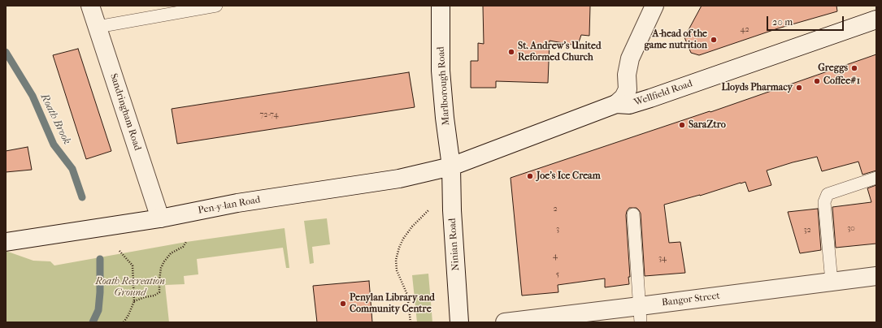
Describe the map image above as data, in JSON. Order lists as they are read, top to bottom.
{
  "streets": {
    "street": [
      "Marlborough Road",
      "Wellfield Road",
      "Sandringham Road",
      "Pen-y-lan Road",
      "Ninian Road",
      "Bangor Street"
    ]
  },
  "crossings": [
    ["Marlborough Road", "Wellfield Road"],
    ["Marlborough Road", "Pen-y-lan Road"],
    ["Marlborough Road", "Ninian Road"],
    ["Wellfield Road", "Pen-y-lan Road"],
    ["Wellfield Road", "Ninian Road"],
    ["Sandringham Road", "Pen-y-lan Road"],
    ["Pen-y-lan Road", "Ninian Road"]
  ],
  "water": ["Roath Brook"],
  "parks": ["Roath Recreation Ground"],
  "places": [
    "A-head of the game nutrition",
    "St. Andrew's United Reformed Church",
    "Greggs",
    "Coffee#1",
    "Lloyds Pharmacy",
    "SaraZtro",
    "Joe's Ice Cream",
    "Penylan Library and Community Centre"
  ],
  "house_numbers": [
    "42",
    "72-74",
    "2",
    "30",
    "3",
    "32",
    "4",
    "34",
    "5"
  ],
  "scale_bar": "20 m"
}
